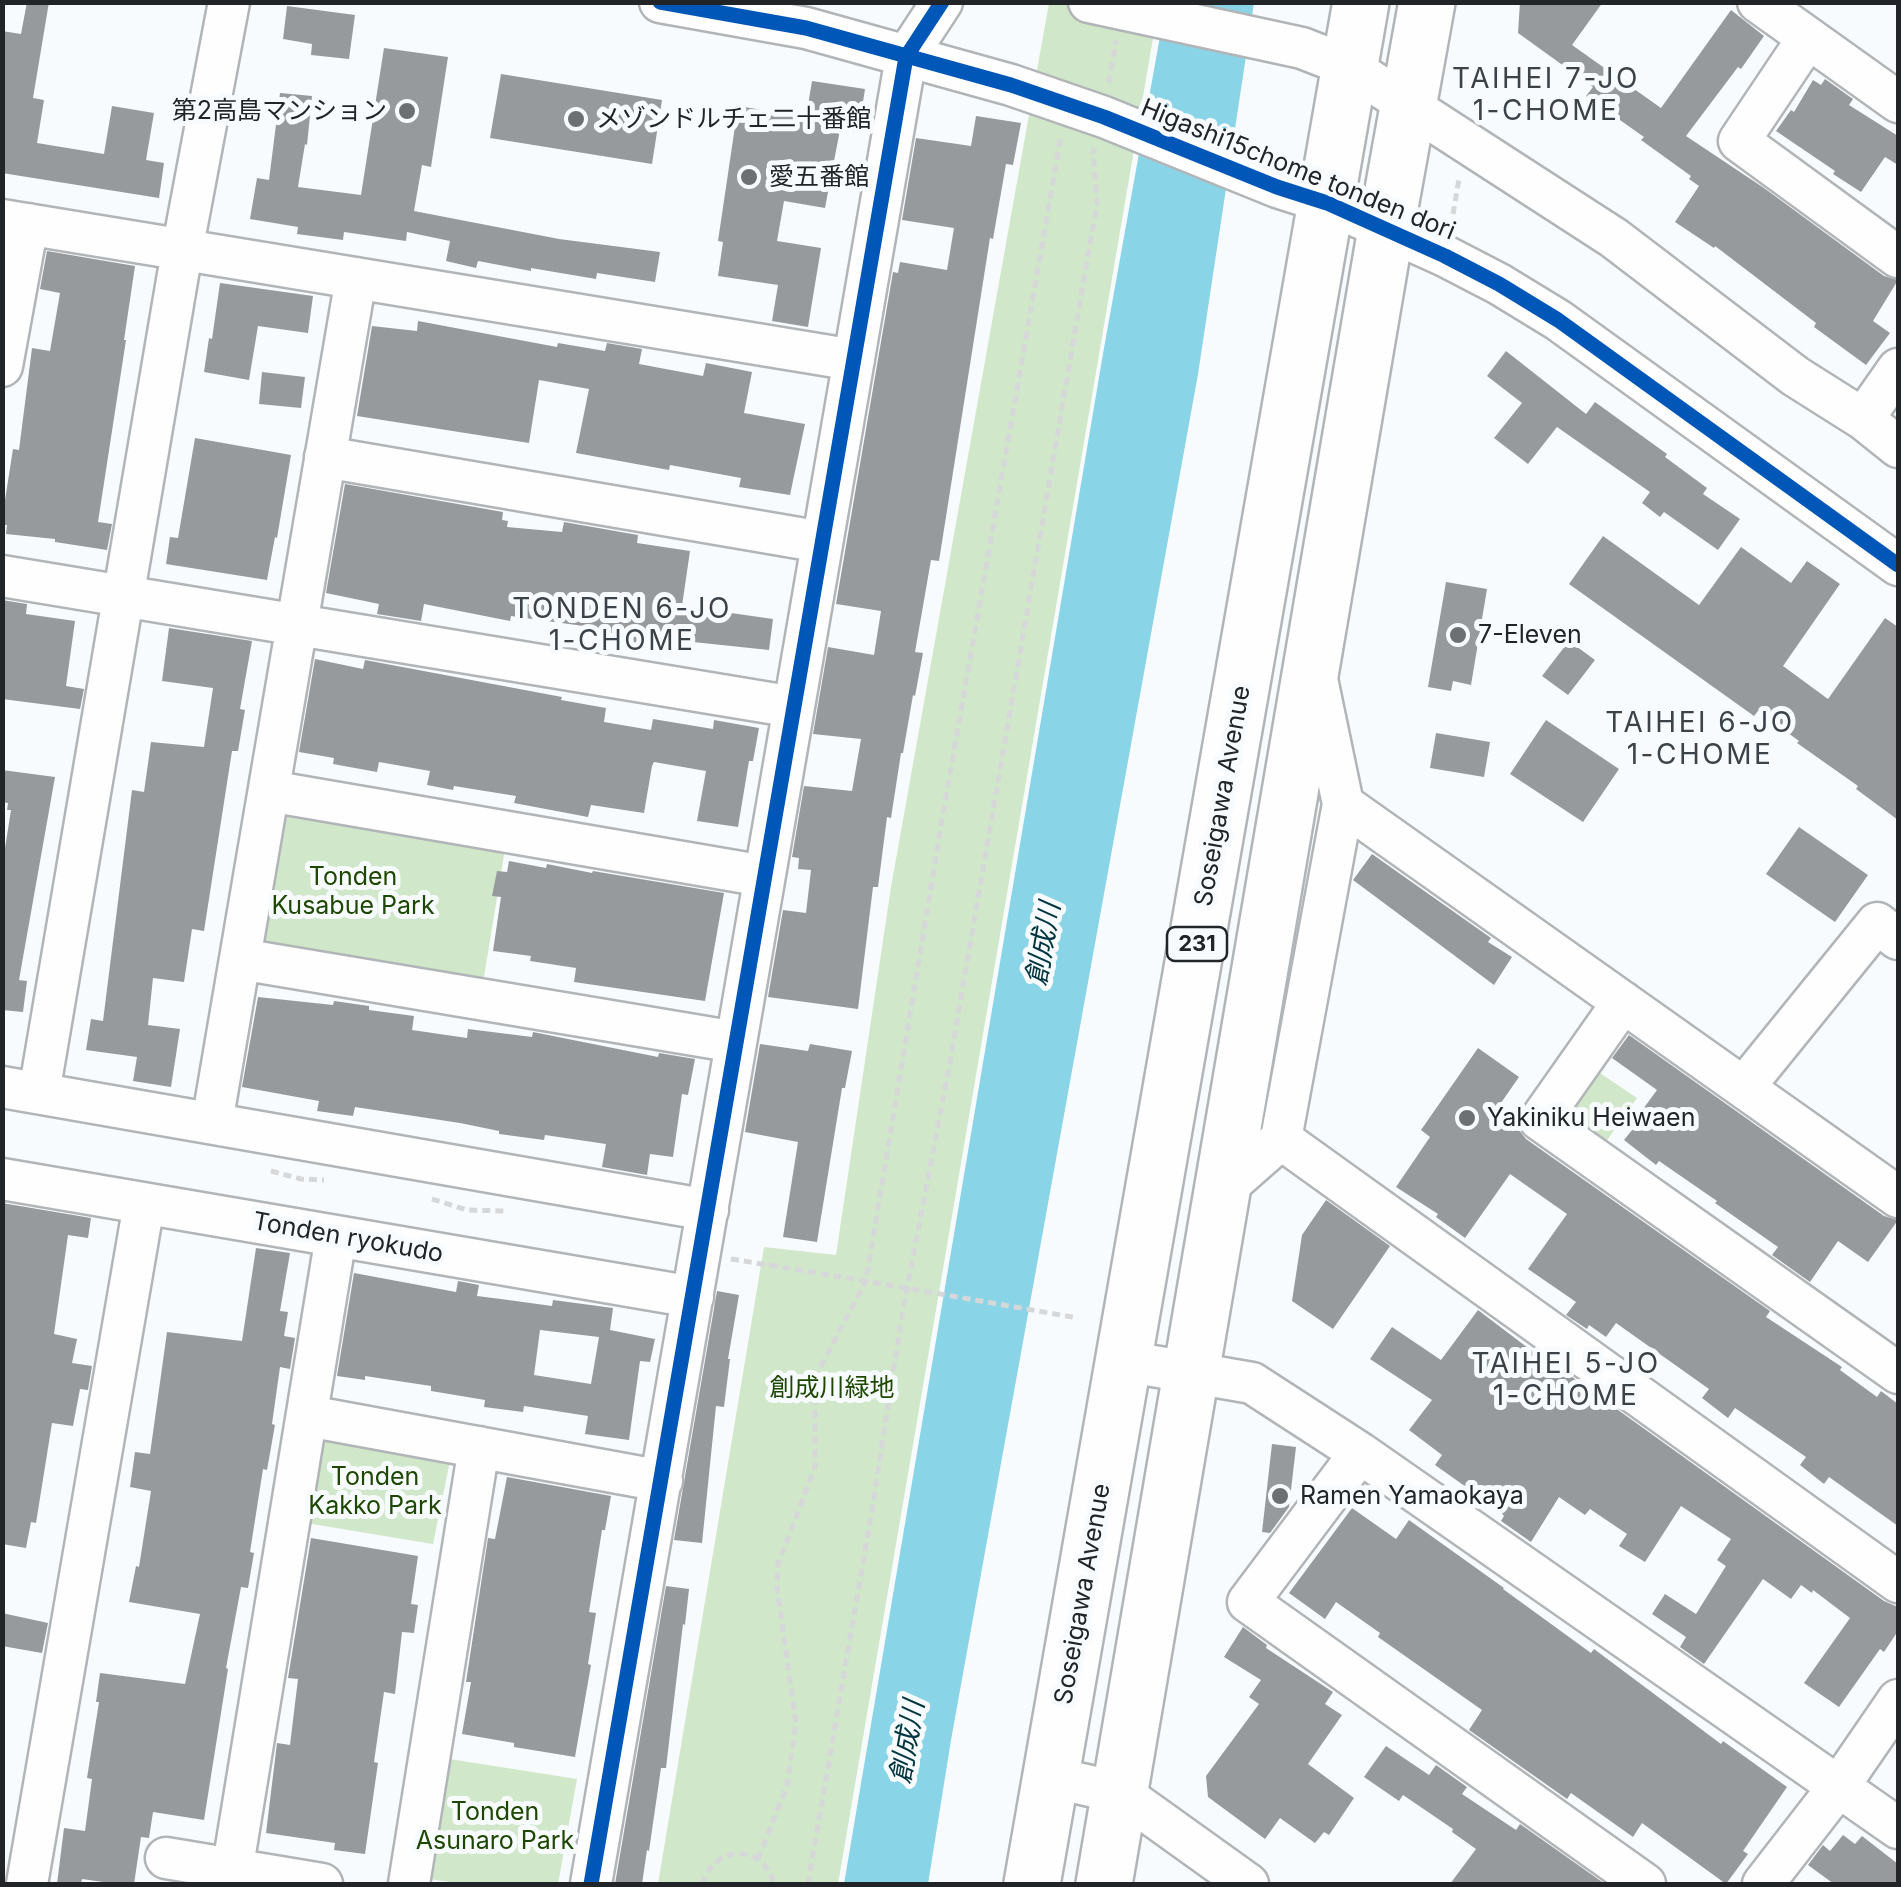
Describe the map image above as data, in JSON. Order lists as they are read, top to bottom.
{
  "streets": {
    "highway": ["Soseigawa Avenue", "231"],
    "street": ["Higashi15chome tonden dori", "Tonden ryokudo"]
  },
  "crossings": [
    ["Higashi15chome tonden dori", "Soseigawa Avenue"],
    ["Higashi15chome tonden dori", "231"]
  ],
  "districts": [
    "TAIHEI 7-JO 1-CHOME",
    "TONDEN 6-JO 1-CHOME",
    "TAIHEI 6-JO 1-CHOME",
    "TAIHEI 5-JO 1-CHOME"
  ],
  "water": ["創成川"],
  "parks": [
    "Tonden Kusabue Park",
    "創成川緑地",
    "Tonden Kakko Park",
    "Tonden Asunaro Park"
  ],
  "places": [
    "第2高島マンション",
    "メゾンドルチェ二十番館",
    "愛五番館",
    "7-Eleven",
    "Yakiniku Heiwaen",
    "Ramen Yamaokaya"
  ]
}
